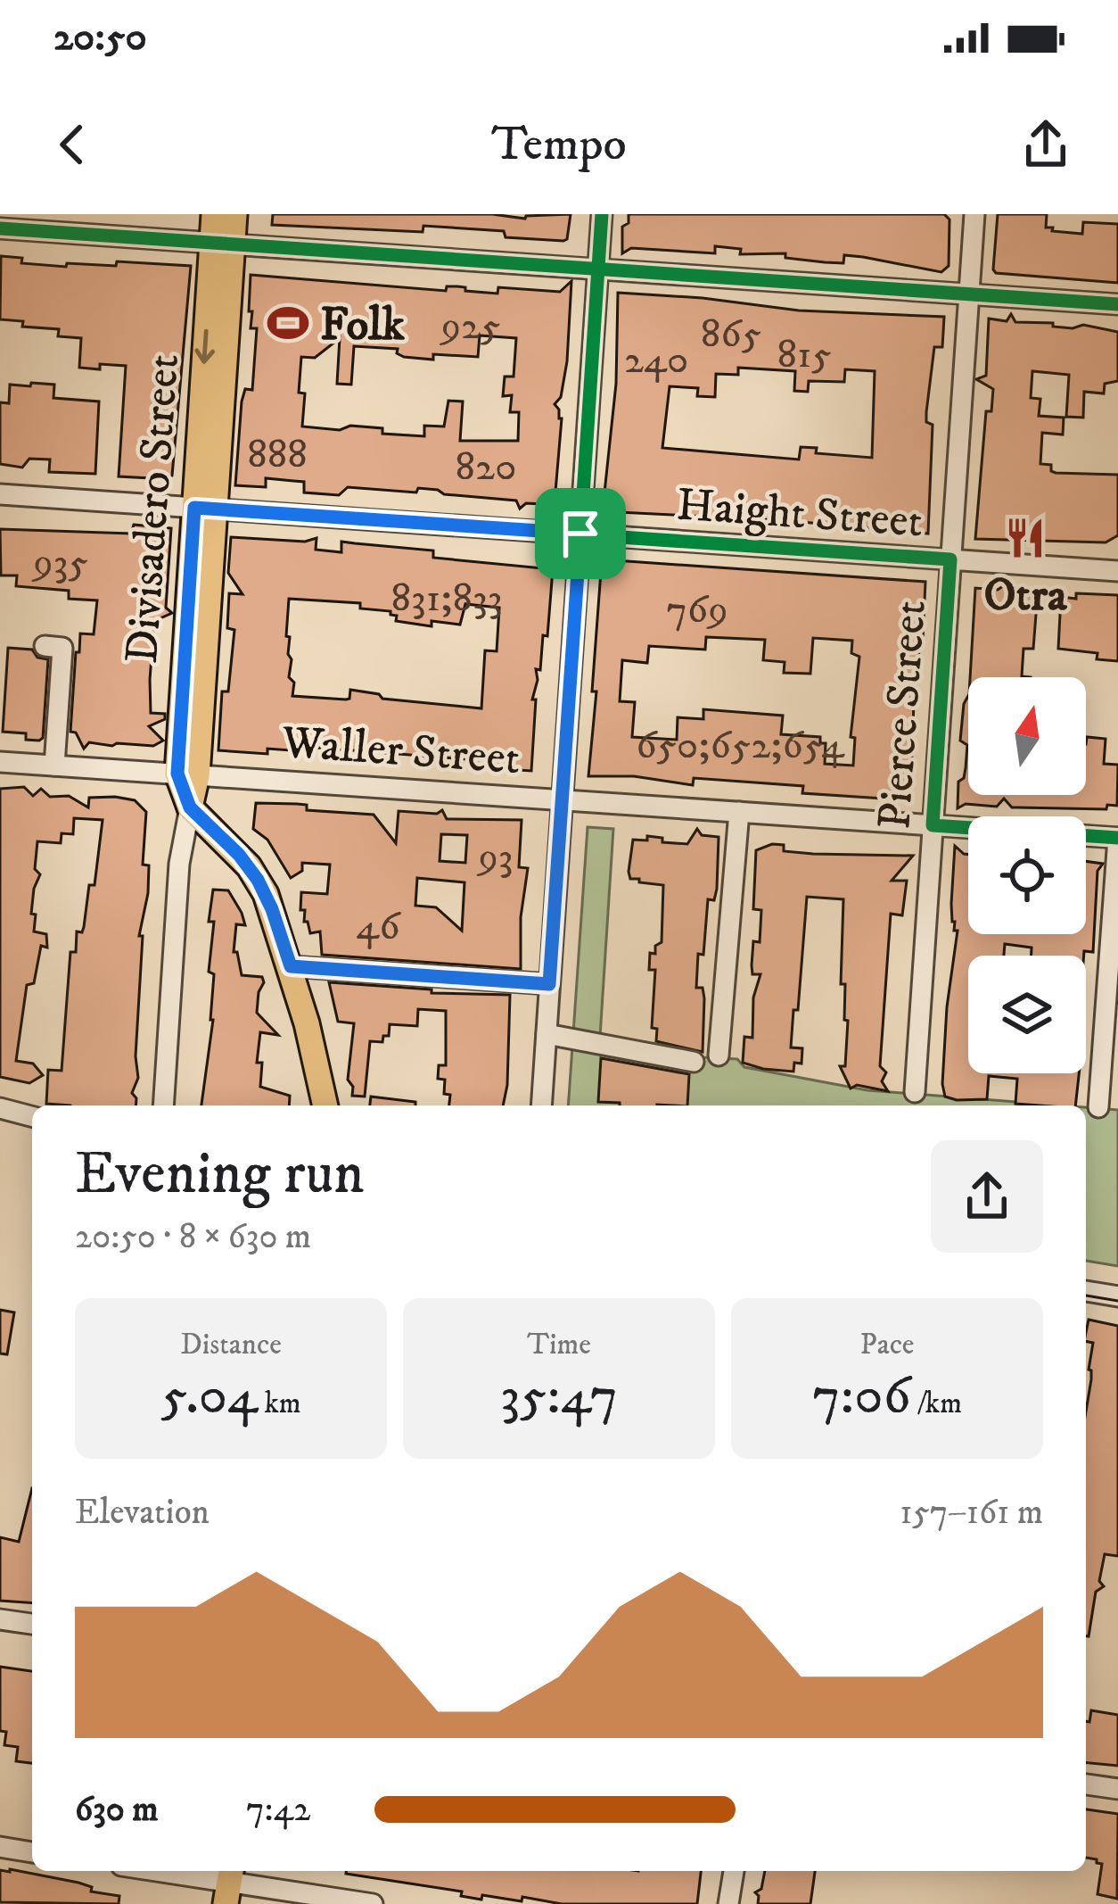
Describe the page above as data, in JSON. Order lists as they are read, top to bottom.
{
  "streets": {
    "main road": ["Divisadero Street"],
    "street": ["Haight Street", "Pierce Street", "Waller Street"]
  },
  "crossings": [
    ["Divisadero Street", "Haight Street"],
    ["Divisadero Street", "Waller Street"],
    ["Haight Street", "Pierce Street"],
    ["Pierce Street", "Waller Street"]
  ],
  "places": {
    "sports": ["Folk"],
    "restaurant": ["Otra"]
  },
  "house_numbers": [
    "925",
    "865",
    "815",
    "240",
    "888",
    "820",
    "935",
    "831;833",
    "769",
    "650;652;654",
    "93",
    "46"
  ],
  "north": "top",
  "page": {
    "status": "20:50",
    "header": "Tempo",
    "heading": ["Evening run", "20:50 · 8 × 630 m"],
    "stats": [
      ["Distance", "5.04 km"],
      ["Time", "35:47"],
      ["Pace", "7:06 /km"]
    ],
    "chart": ["Elevation", "157–161 m"],
    "list": [
      {
        "name": "630 m",
        "note": "7:42"
      }
    ]
  }
}
